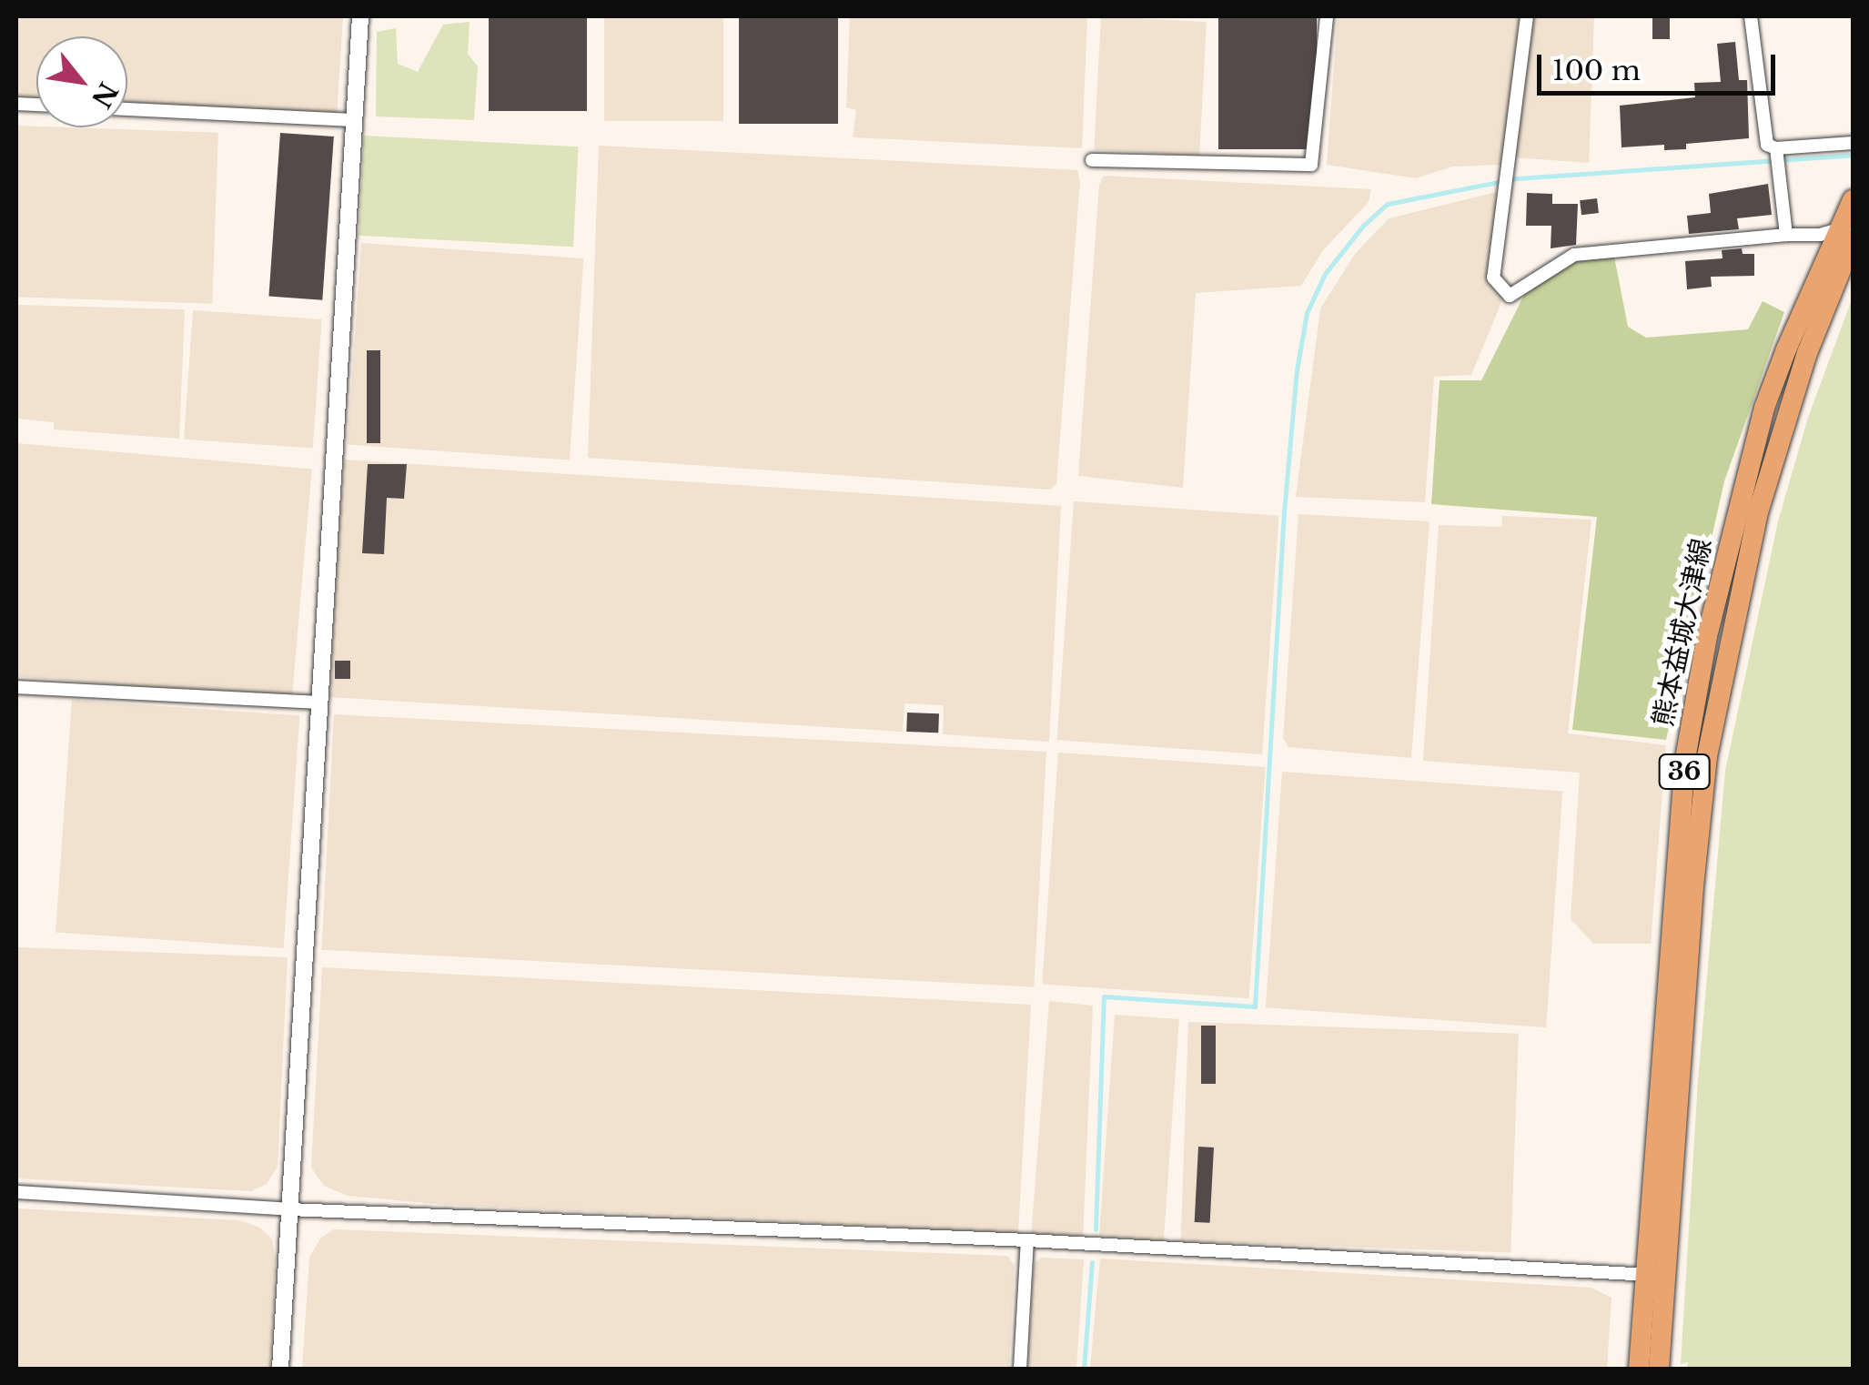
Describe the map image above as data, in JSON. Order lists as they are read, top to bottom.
{
  "streets": {
    "main road": ["熊本益城大津線", "36"]
  },
  "scale_bar": "100 m",
  "north": "bottom right"
}
